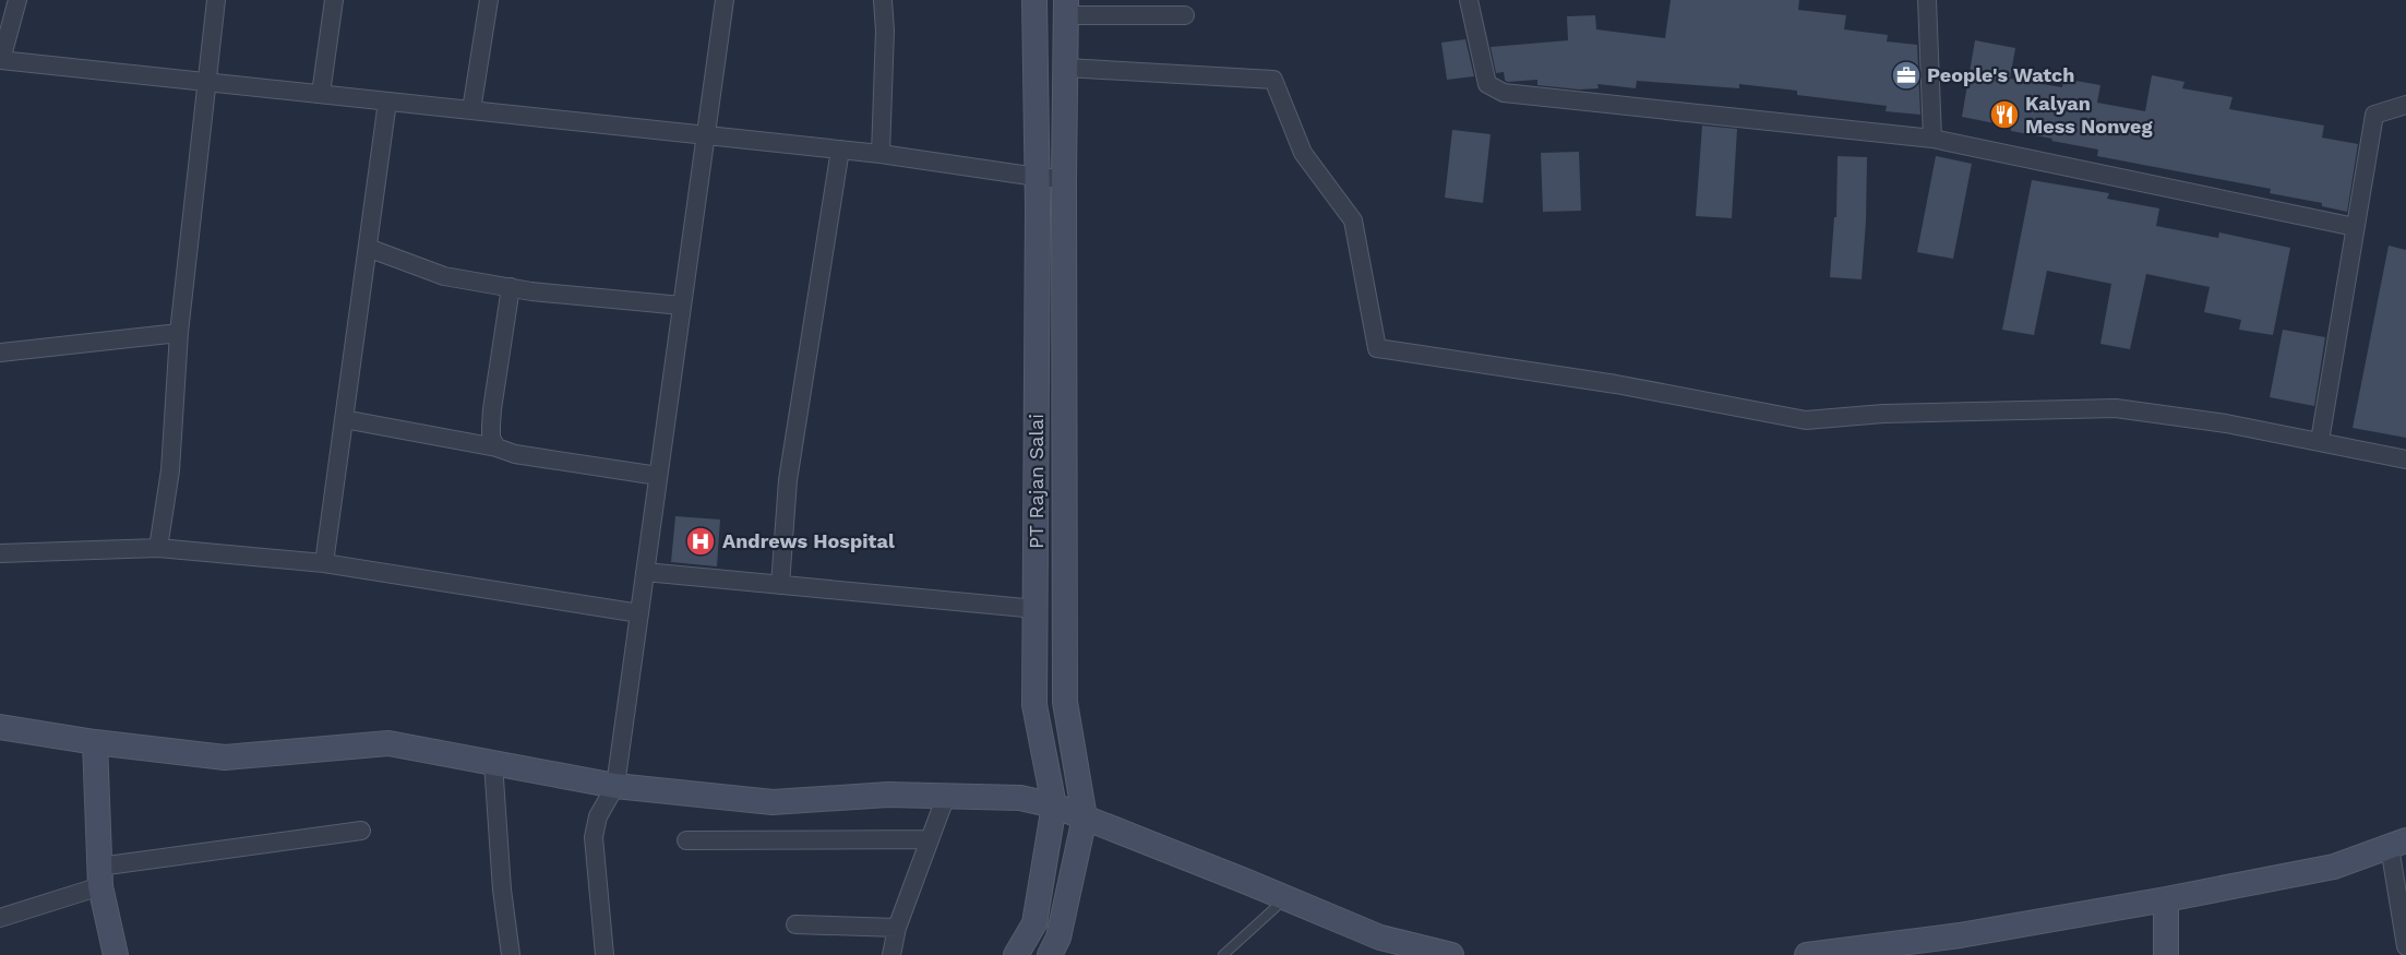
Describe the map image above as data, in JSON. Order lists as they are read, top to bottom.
{
  "streets": {
    "main road": ["PT Rajan Salai"]
  },
  "places": {
    "office": ["People's Watch"],
    "restaurant": ["Kalyan Mess Nonveg"],
    "hospital": ["Andrews Hospital"]
  }
}
